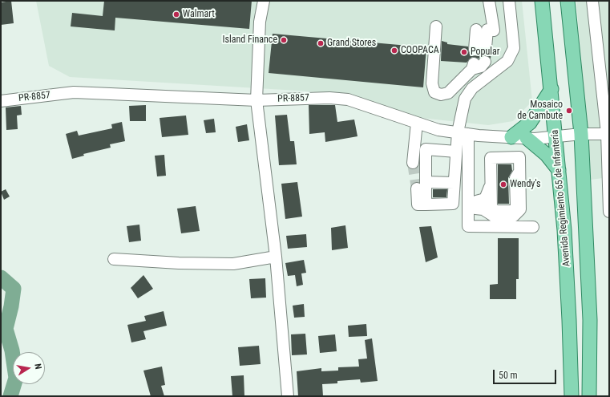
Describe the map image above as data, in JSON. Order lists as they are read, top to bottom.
{
  "streets": {
    "main road": ["Avenida Regimiento 65 de Infantería"],
    "street": ["PR-8857"]
  },
  "crossings": [
    ["PR-8857", "Avenida Regimiento 65 de Infantería"]
  ],
  "places": [
    "Walmart",
    "Island Finance",
    "Grand Stores",
    "COOPACA",
    "Popular",
    "Mosaico de Cambute",
    "Wendy's"
  ],
  "scale_bar": "50 m",
  "north": "right"
}
